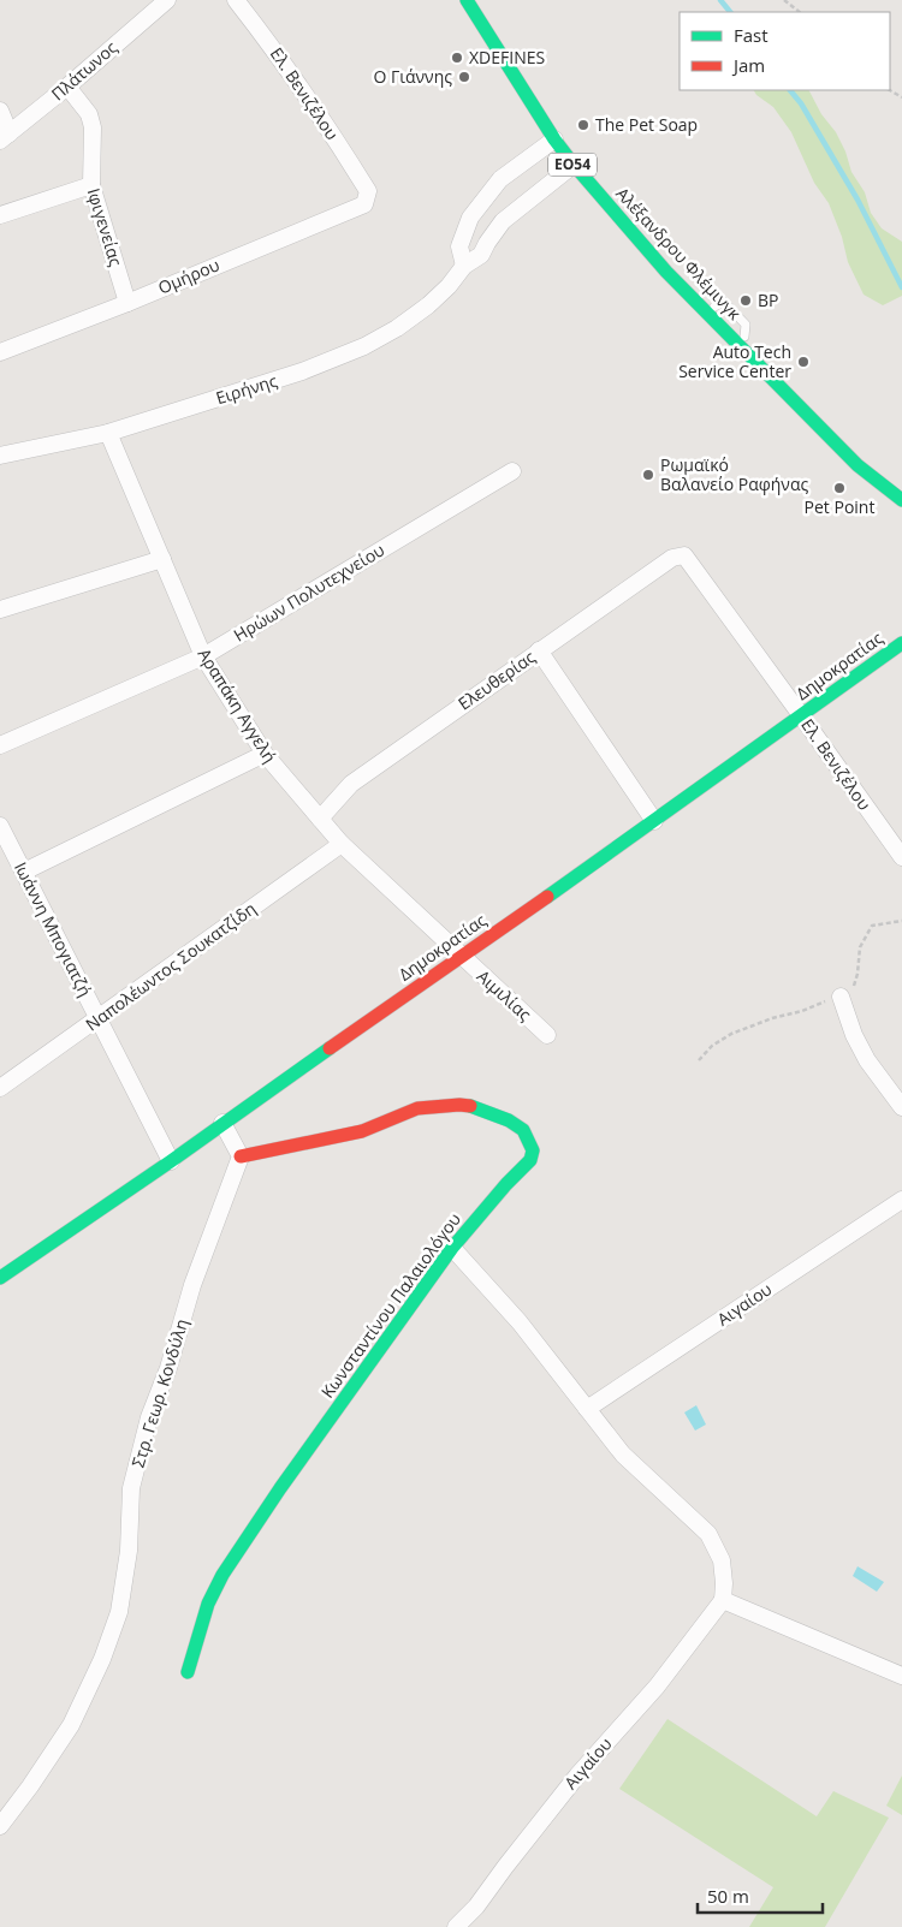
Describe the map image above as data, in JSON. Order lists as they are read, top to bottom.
{
  "streets": {
    "street": [
      "Πλάτωνος",
      "Ελ. Βενιζέλου",
      "ΕΟ54",
      "Ιφιγενείας",
      "Αλέξανδρου Φλέμινγκ",
      "Ομήρου",
      "Ειρήνης",
      "Ηρώων Πολυτεχνείου",
      "Δημοκρατίας",
      "Ελευθερίας",
      "Αραπάκη Αγγελή",
      "Ιωάννη Μπογιατζή",
      "Ναπολέωντος Σουκατζίδη",
      "Αιμιλίας",
      "Αιγαίου",
      "Κωνσταντίνου Παλαιολόγου",
      "Στρ. Γεωρ. Κονδύλη"
    ]
  },
  "crossings": [
    ["Πλάτωνος", "Ιφιγενείας"],
    ["Ελ. Βενιζέλου", "Ομήρου"],
    ["Ελ. Βενιζέλου", "Δημοκρατίας"],
    ["Ελ. Βενιζέλου", "Ελευθερίας"],
    ["Ιφιγενείας", "Ομήρου"],
    ["Αλέξανδρου Φλέμινγκ", "Ειρήνης"],
    ["Ειρήνης", "Αραπάκη Αγγελή"],
    ["Ηρώων Πολυτεχνείου", "Αραπάκη Αγγελή"],
    ["Δημοκρατίας", "Αραπάκη Αγγελή"],
    ["Δημοκρατίας", "Ιωάννη Μπογιατζή"],
    ["Δημοκρατίας", "Αιμιλίας"],
    ["Ελευθερίας", "Αραπάκη Αγγελή"],
    ["Αραπάκη Αγγελή", "Ναπολέωντος Σουκατζίδη"],
    ["Αραπάκη Αγγελή", "Αιμιλίας"],
    ["Ιωάννη Μπογιατζή", "Ναπολέωντος Σουκατζίδη"],
    ["Κωνσταντίνου Παλαιολόγου", "Στρ. Γεωρ. Κονδύλη"]
  ],
  "places": [
    "XDEFINES",
    "Ο Γιάννης",
    "The Pet Soap",
    "BP",
    "Auto Tech Service Center",
    "Ρωμαϊκό Βαλανείο Ραφήνας",
    "Pet Point"
  ],
  "legend": ["Fast", "Jam"],
  "scale_bar": "50 m"
}
